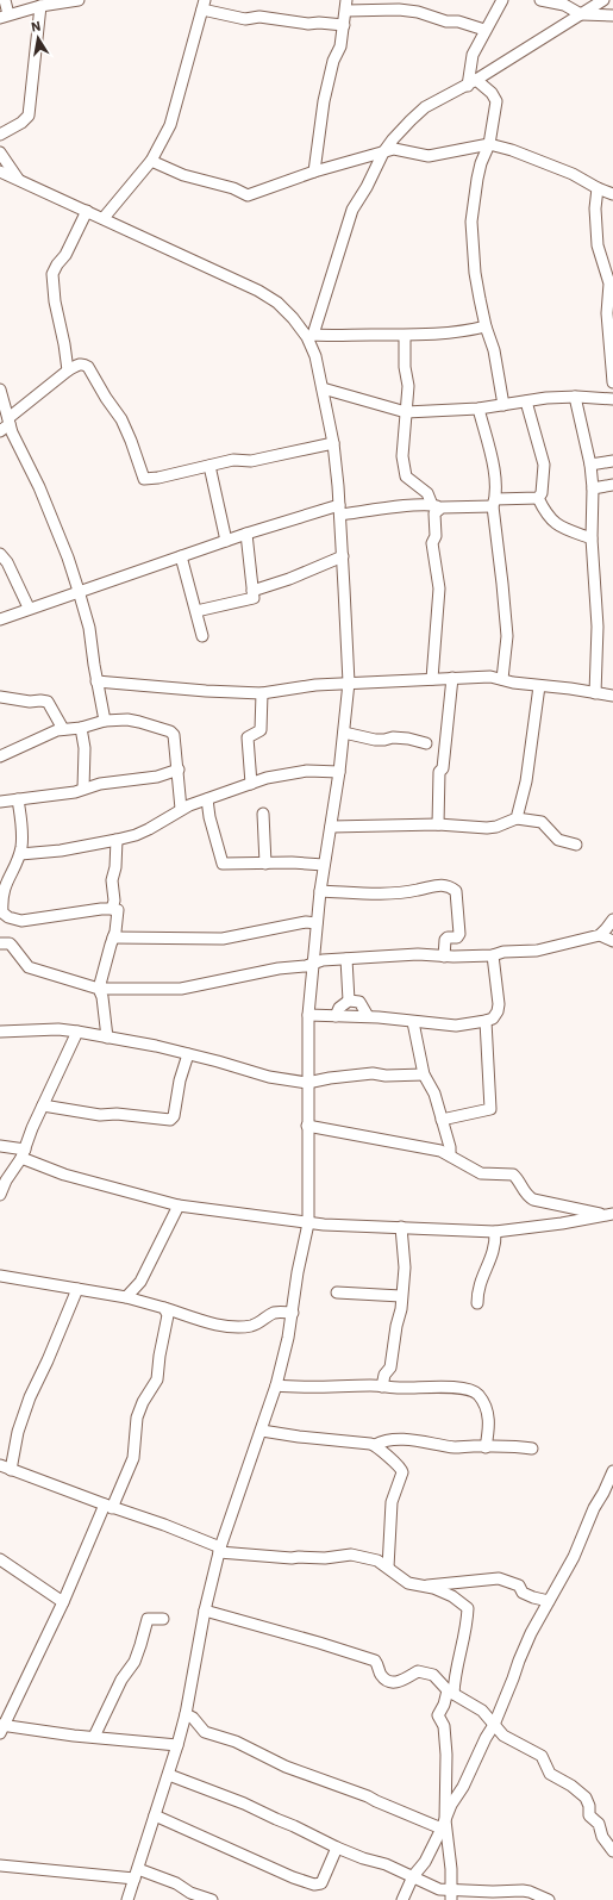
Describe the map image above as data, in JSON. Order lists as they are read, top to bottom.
{
  "north": "top"
}
